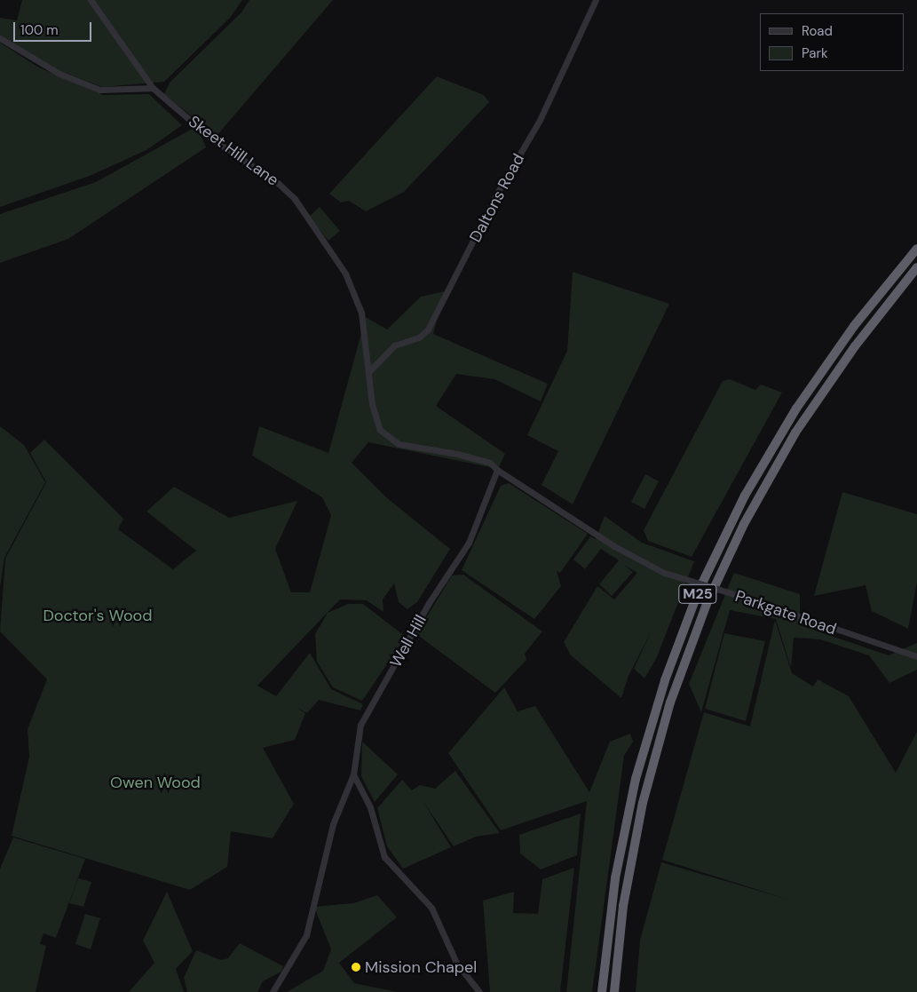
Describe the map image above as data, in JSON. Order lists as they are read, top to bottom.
{
  "streets": {
    "highway": ["M25"],
    "street": [
      "Skeet Hill Lane",
      "Daltons Road",
      "Parkgate Road",
      "Well Hill"
    ]
  },
  "crossings": [
    ["Skeet Hill Lane", "Daltons Road"],
    ["Parkgate Road", "Well Hill"]
  ],
  "parks": ["Doctor's Wood", "Owen Wood"],
  "places": ["Mission Chapel"],
  "legend": ["Road", "Park"],
  "scale_bar": "100 m"
}
